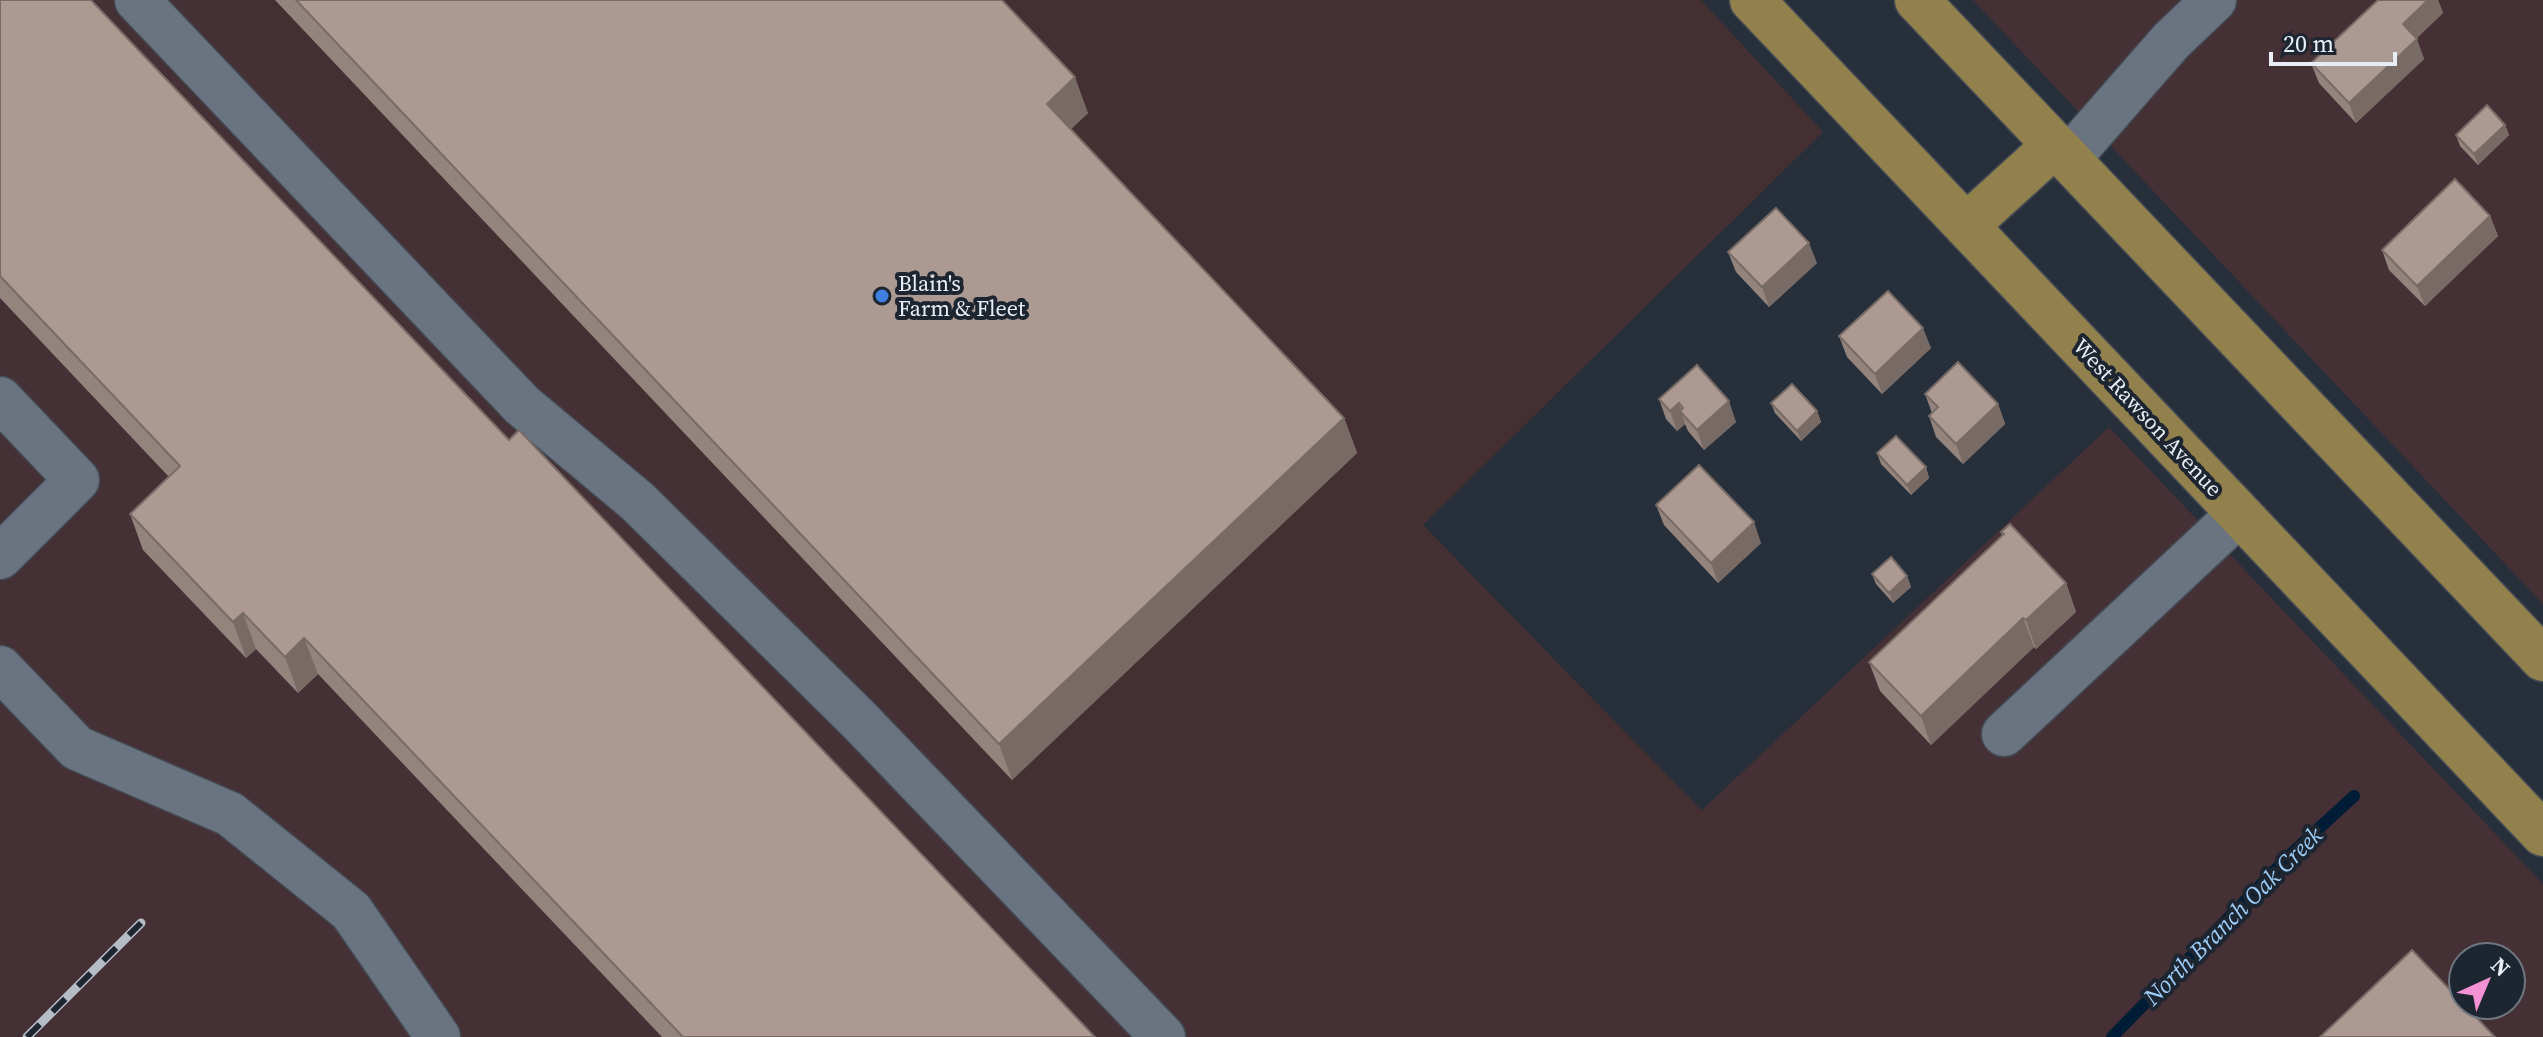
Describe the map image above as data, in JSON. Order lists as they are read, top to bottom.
{
  "streets": {
    "main road": ["West Rawson Avenue"]
  },
  "water": ["North Branch Oak Creek"],
  "places": ["Blain's Farm & Fleet"],
  "scale_bar": "20 m",
  "north": "top right"
}
